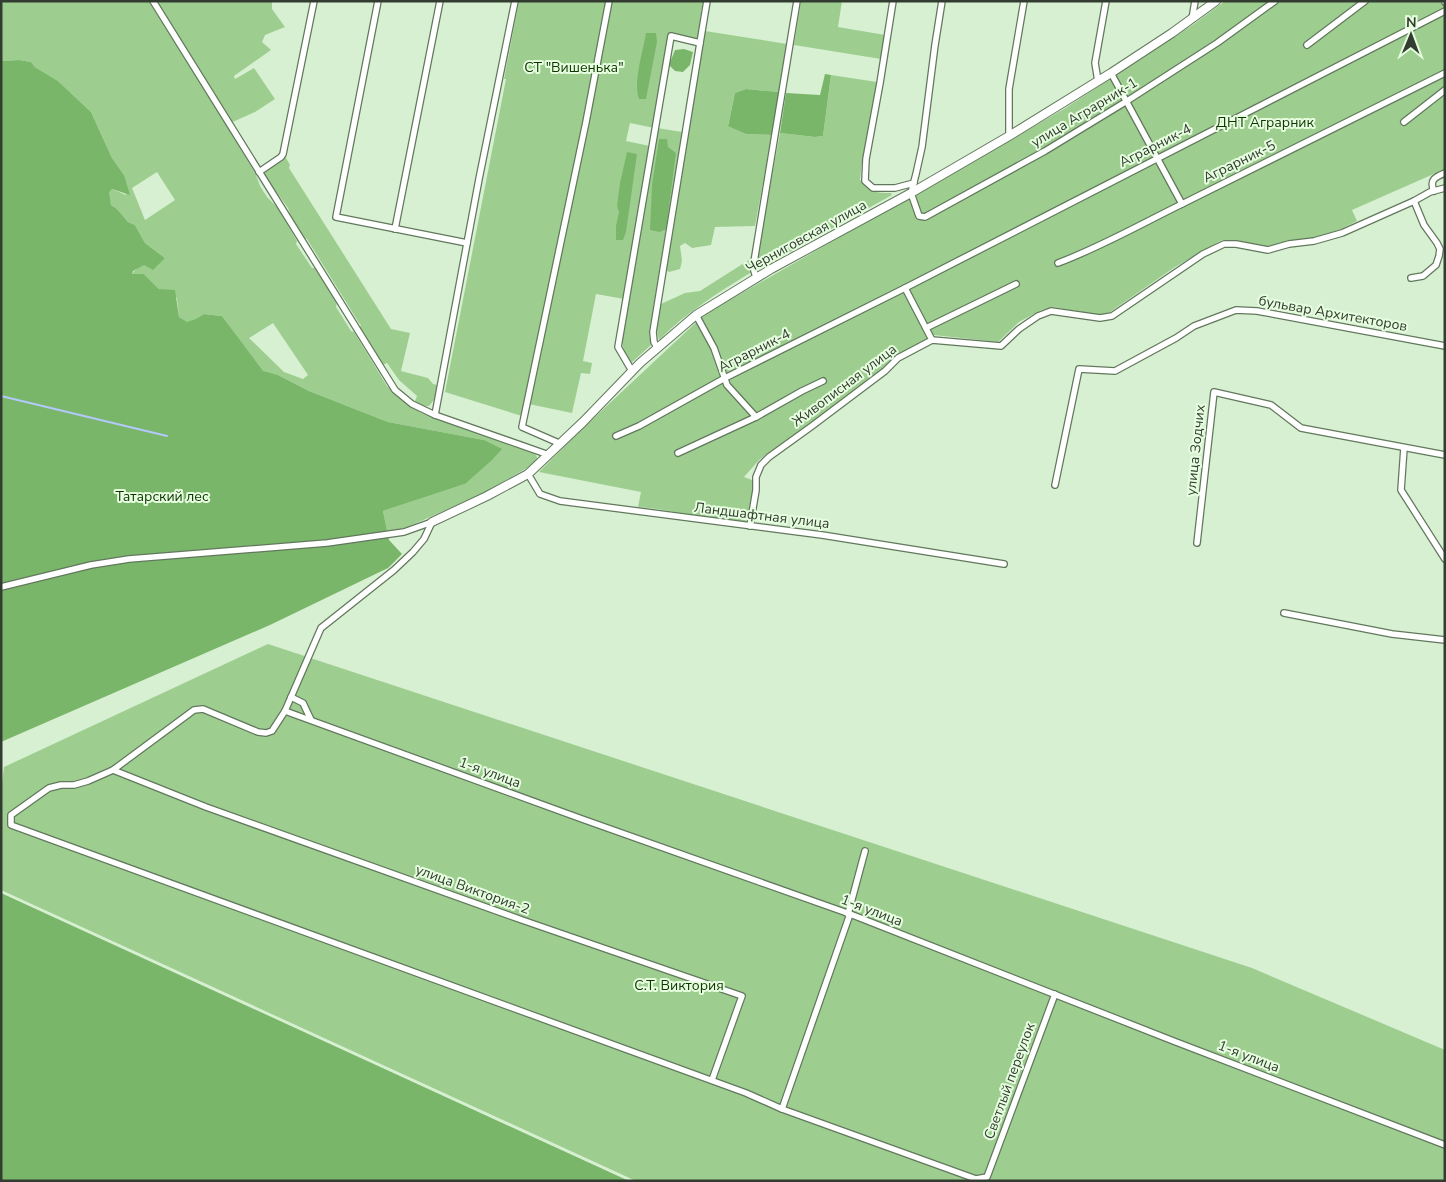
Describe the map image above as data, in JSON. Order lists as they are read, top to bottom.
{
  "streets": {
    "street": [
      "улица Аграрник-1",
      "Аграрник-4",
      "Аграрник-5",
      "Черниговская улица",
      "бульвар Архитекторов",
      "Живописная улица",
      "улица Зодчих",
      "Ландшафтная улица",
      "1-я улица",
      "улица Виктория-2",
      "Светлый переулок"
    ]
  },
  "crossings": [
    ["улица Аграрник-1", "Черниговская улица"],
    ["Черниговская улица", "Ландшафтная улица"],
    ["Живописная улица", "Ландшафтная улица"],
    ["1-я улица", "Светлый переулок"]
  ],
  "parks": [
    "СТ \"Вишенька\"",
    "ДНТ Аграрник",
    "Татарский лес",
    "С.Т. Виктория"
  ],
  "north": "top"
}
